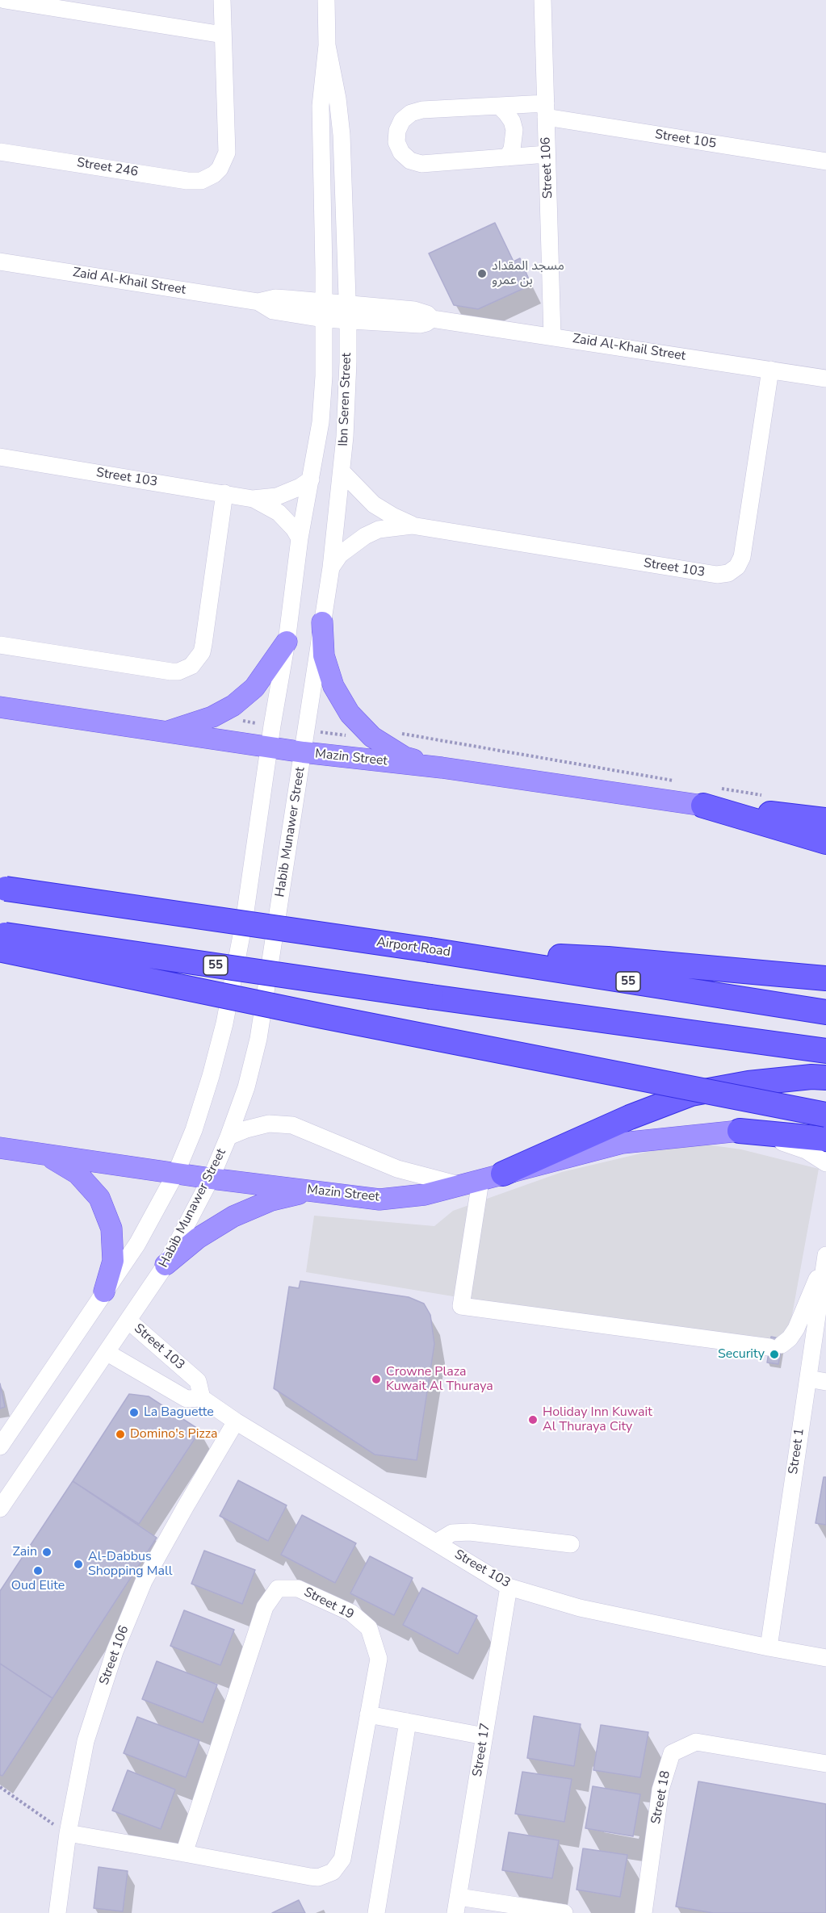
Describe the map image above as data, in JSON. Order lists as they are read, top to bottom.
{
  "streets": {
    "highway": ["Airport Road", "55"],
    "main road": ["Mazin Street"],
    "street": [
      "Street 105",
      "Street 246",
      "Street 106",
      "Zaid Al-Khail Street",
      "Ibn Seren Street",
      "Street 103",
      "Habib Munawer Street",
      "Street 1",
      "Street 19",
      "Street 17",
      "Street 18"
    ]
  },
  "crossings": [
    ["Street 105", "Street 106"],
    ["Street 106", "Zaid Al-Khail Street"],
    ["Street 106", "Street 103"],
    ["Street 106", "Street 19"],
    ["Zaid Al-Khail Street", "Ibn Seren Street"],
    ["Zaid Al-Khail Street", "Street 103"],
    ["Ibn Seren Street", "Street 103"],
    ["Ibn Seren Street", "Mazin Street"],
    ["Ibn Seren Street", "Habib Munawer Street"],
    ["Street 103", "Habib Munawer Street"],
    ["Street 103", "Street 1"],
    ["Street 103", "Street 17"],
    ["Mazin Street", "Habib Munawer Street"]
  ],
  "places": [
    "مسجد المقداد بن عمرو",
    "Security",
    "Crowne Plaza Kuwait Al Thuraya",
    "La Baguette",
    "Holiday Inn Kuwait Al Thuraya City",
    "Domino's Pizza",
    "Zain",
    "Al-Dabbus Shopping Mall",
    "Oud Elite"
  ]
}
